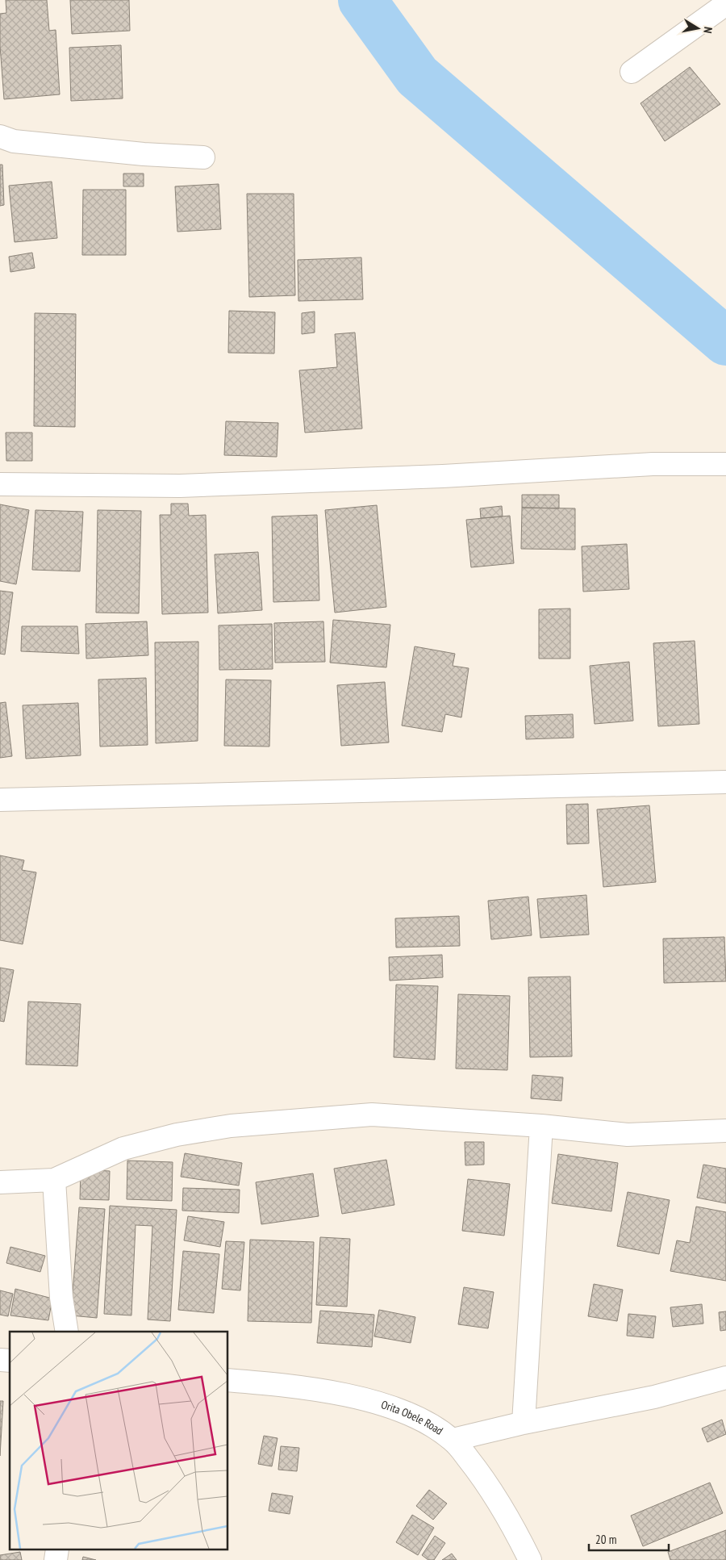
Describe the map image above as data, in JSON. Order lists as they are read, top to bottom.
{
  "streets": {
    "street": ["Orita Obele Road"]
  },
  "scale_bar": "20 m",
  "north": "right"
}
